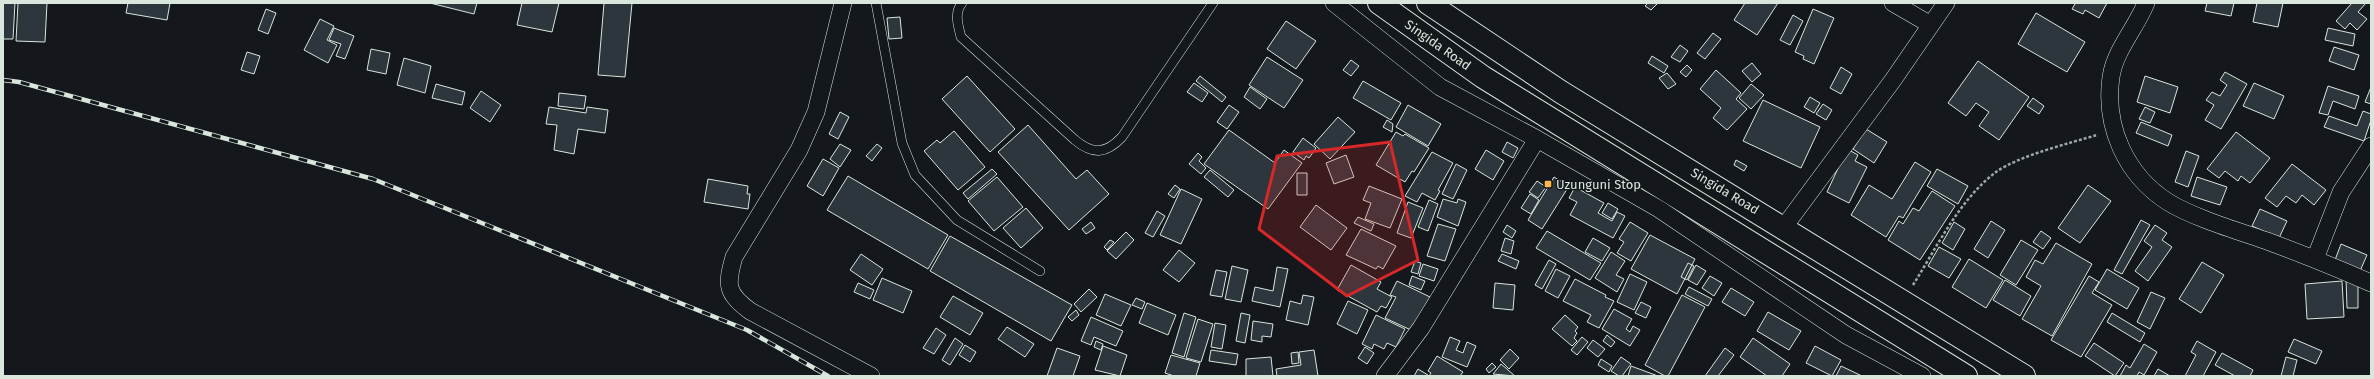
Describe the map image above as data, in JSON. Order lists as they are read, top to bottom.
{
  "streets": {
    "highway": ["Singida Road"]
  },
  "places": {
    "transit": ["Uzunguni Stop"]
  }
}
